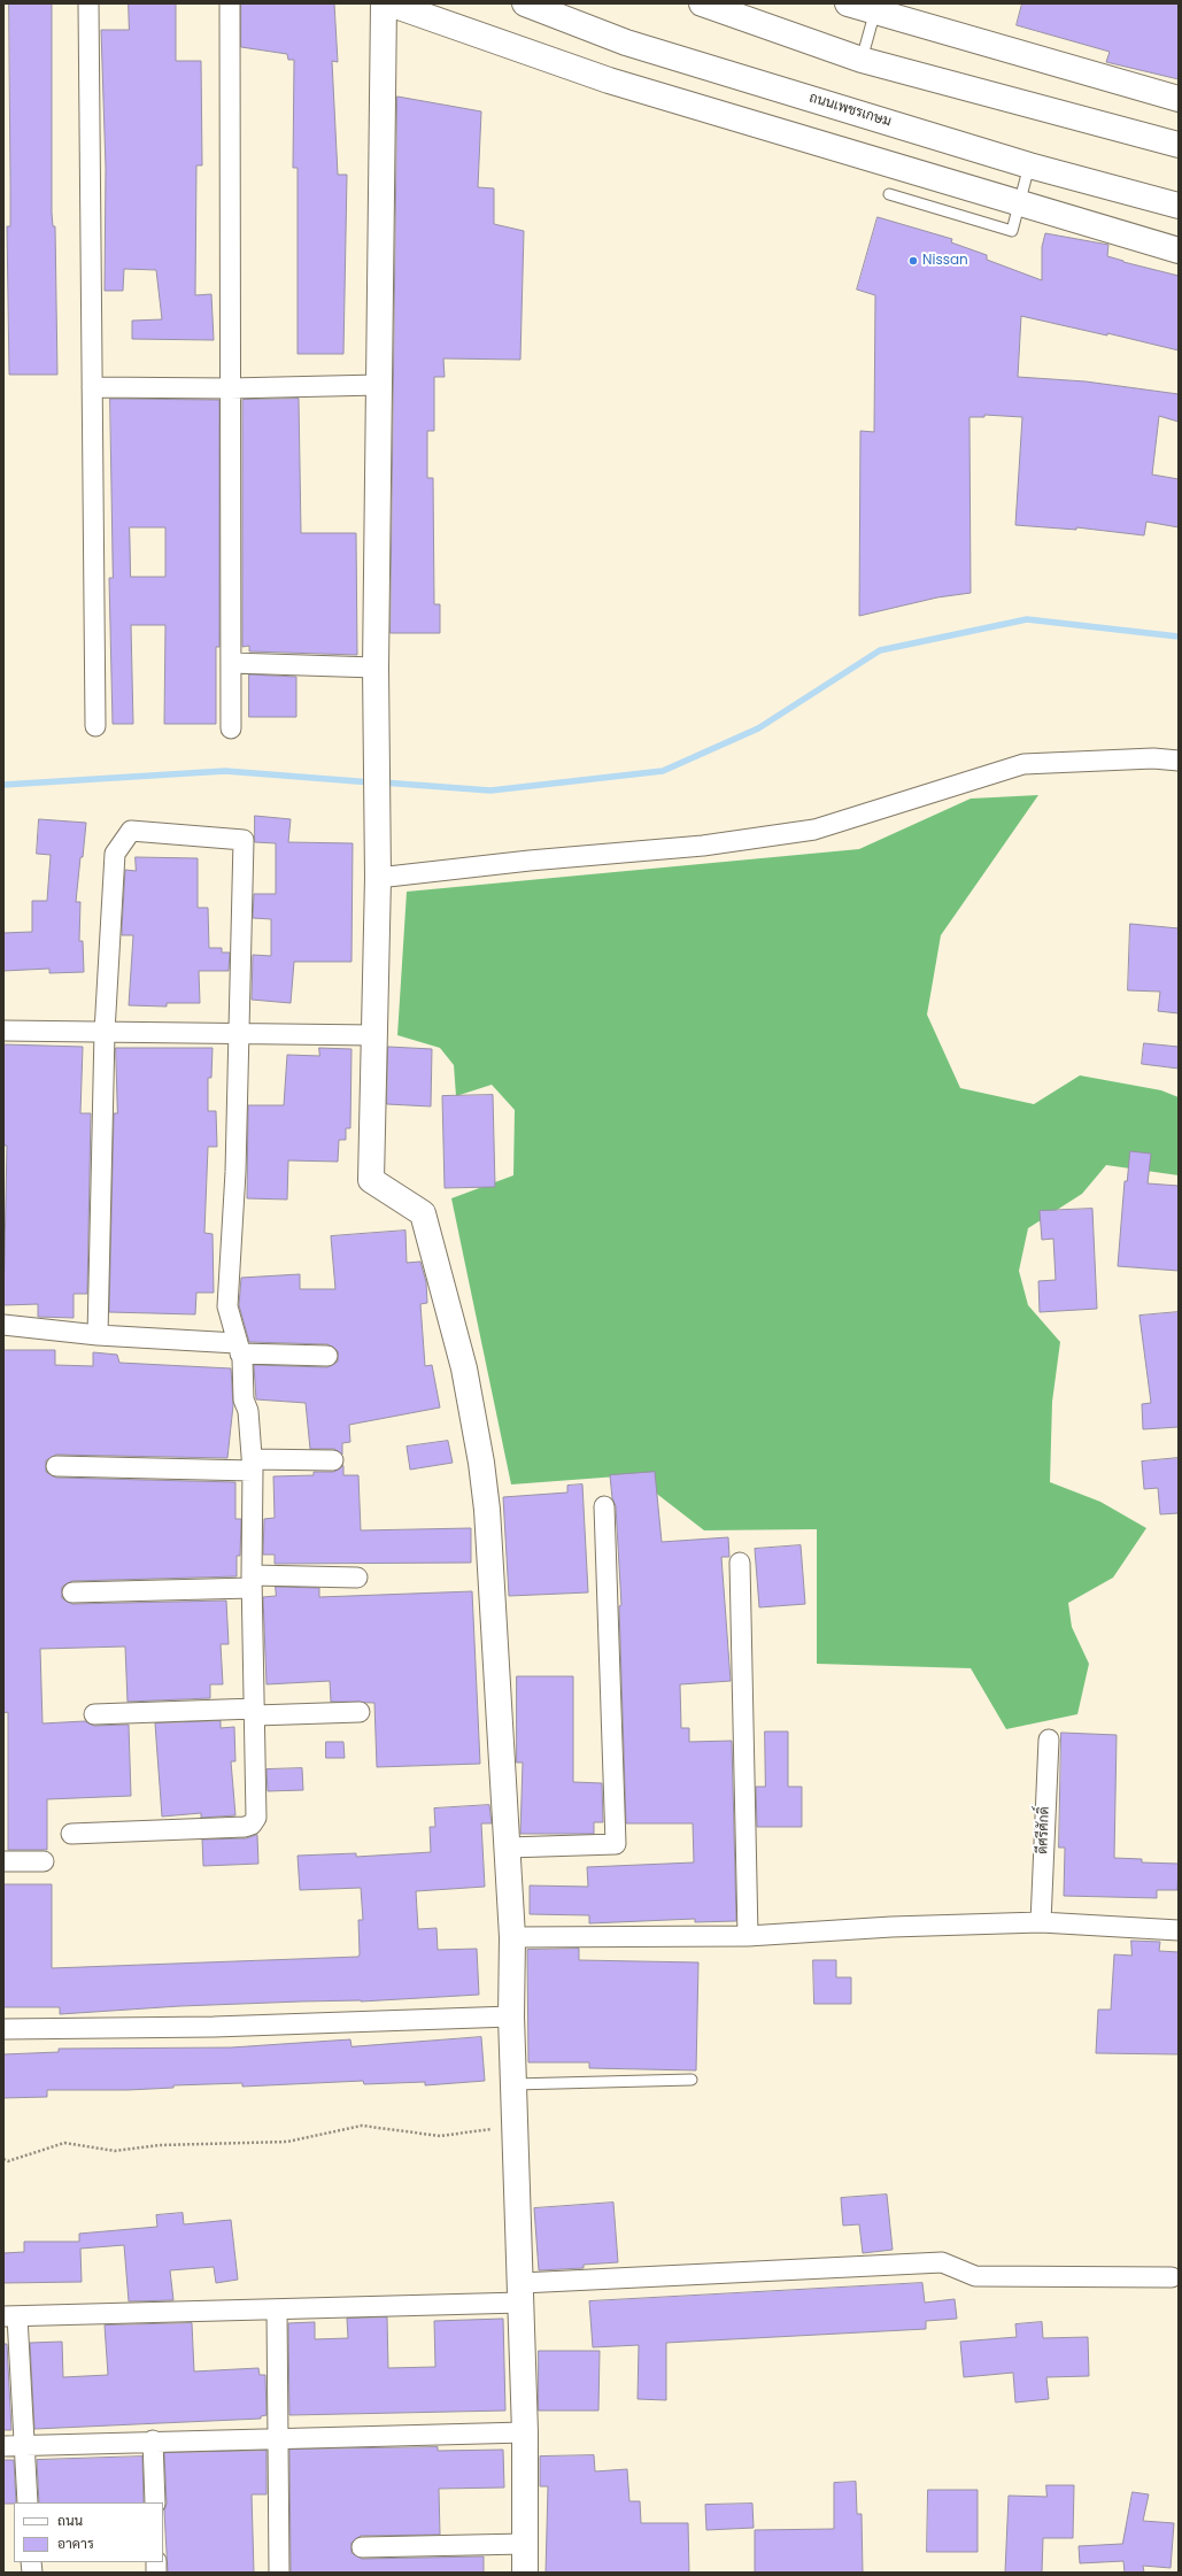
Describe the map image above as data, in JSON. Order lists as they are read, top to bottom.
{
  "streets": {
    "street": ["ถนนเพชรเกษม", "ดีศรีศักดิ์"]
  },
  "places": ["Nissan"],
  "legend": ["ถนน", "อาคาร"]
}
